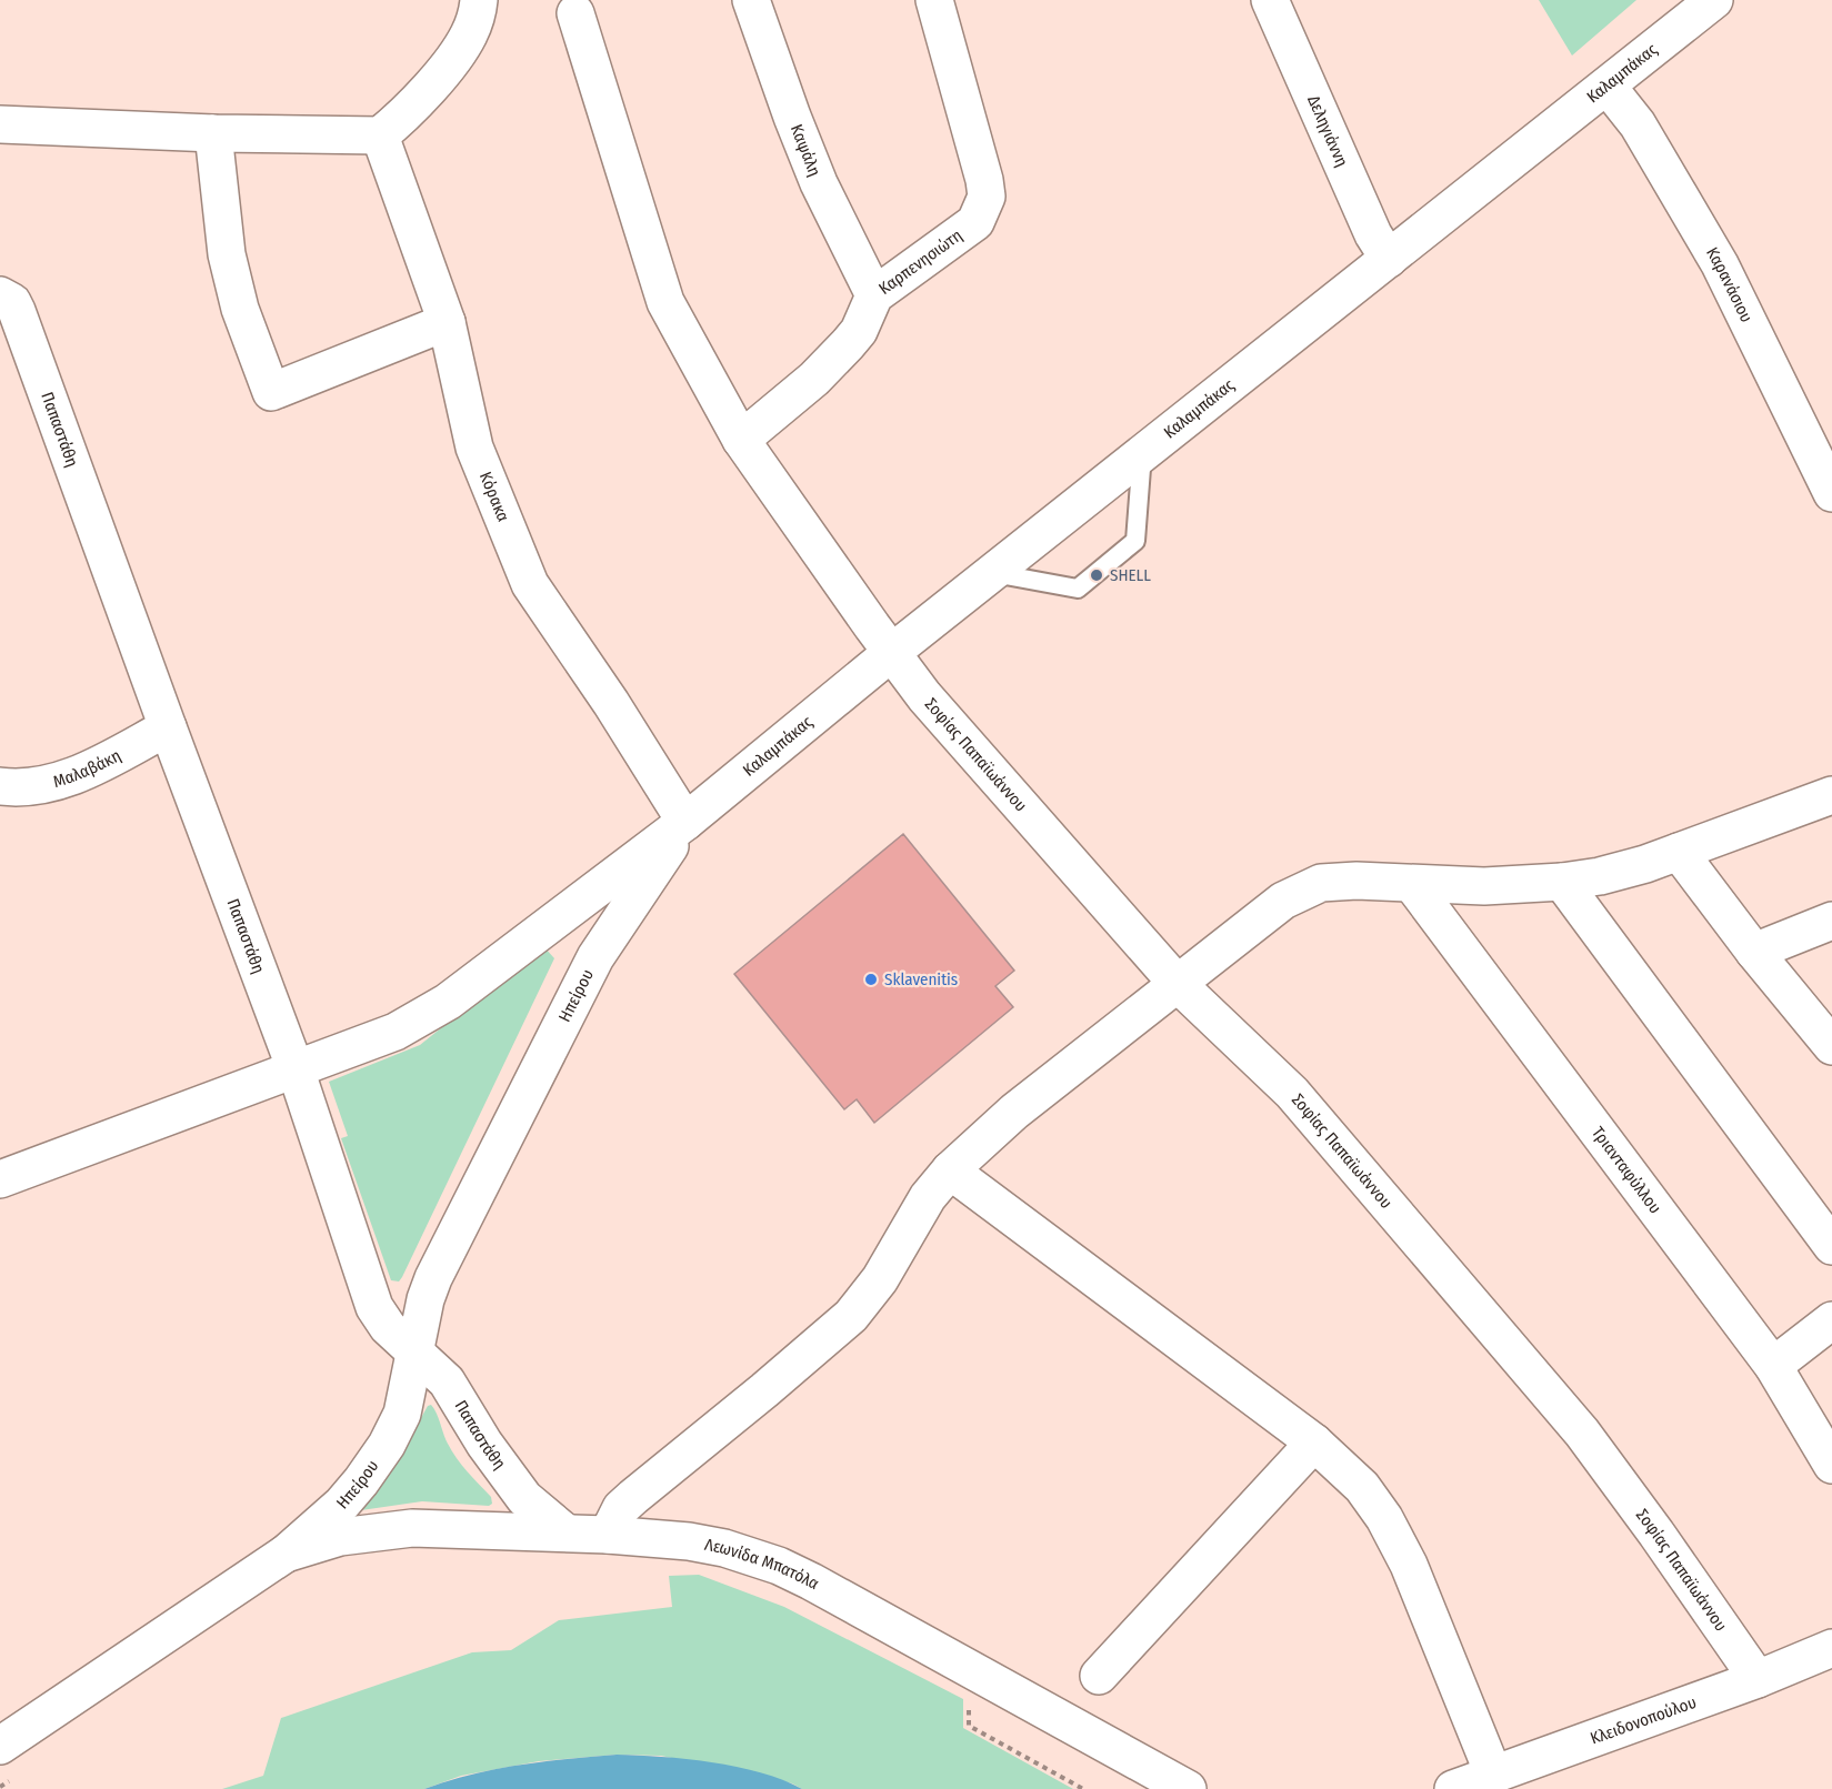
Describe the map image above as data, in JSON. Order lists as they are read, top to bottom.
{
  "streets": {
    "street": [
      "Καλαμπάκας",
      "Δεληγιάννη",
      "Καψάλη",
      "Καρπενησιώτη",
      "Καρανάσιου",
      "Παπαστάθη",
      "Κόρακα",
      "Σοφίας Παπαϊωάννου",
      "Μαλαβάκη",
      "Ηπείρου",
      "Τριανταφύλλου",
      "Λεωνίδα Μπατόλα",
      "Κλειδονοπούλου"
    ]
  },
  "crossings": [
    ["Καλαμπάκας", "Δεληγιάννη"],
    ["Καλαμπάκας", "Καρανάσιου"],
    ["Καλαμπάκας", "Κόρακα"],
    ["Καλαμπάκας", "Σοφίας Παπαϊωάννου"],
    ["Καλαμπάκας", "Ηπείρου"],
    ["Καψάλη", "Καρπενησιώτη"],
    ["Καρπενησιώτη", "Σοφίας Παπαϊωάννου"],
    ["Παπαστάθη", "Μαλαβάκη"],
    ["Παπαστάθη", "Ηπείρου"],
    ["Παπαστάθη", "Λεωνίδα Μπατόλα"],
    ["Κόρακα", "Ηπείρου"],
    ["Σοφίας Παπαϊωάννου", "Κλειδονοπούλου"],
    ["Ηπείρου", "Λεωνίδα Μπατόλα"]
  ],
  "places": ["SHELL", "Sklavenitis"]
}
